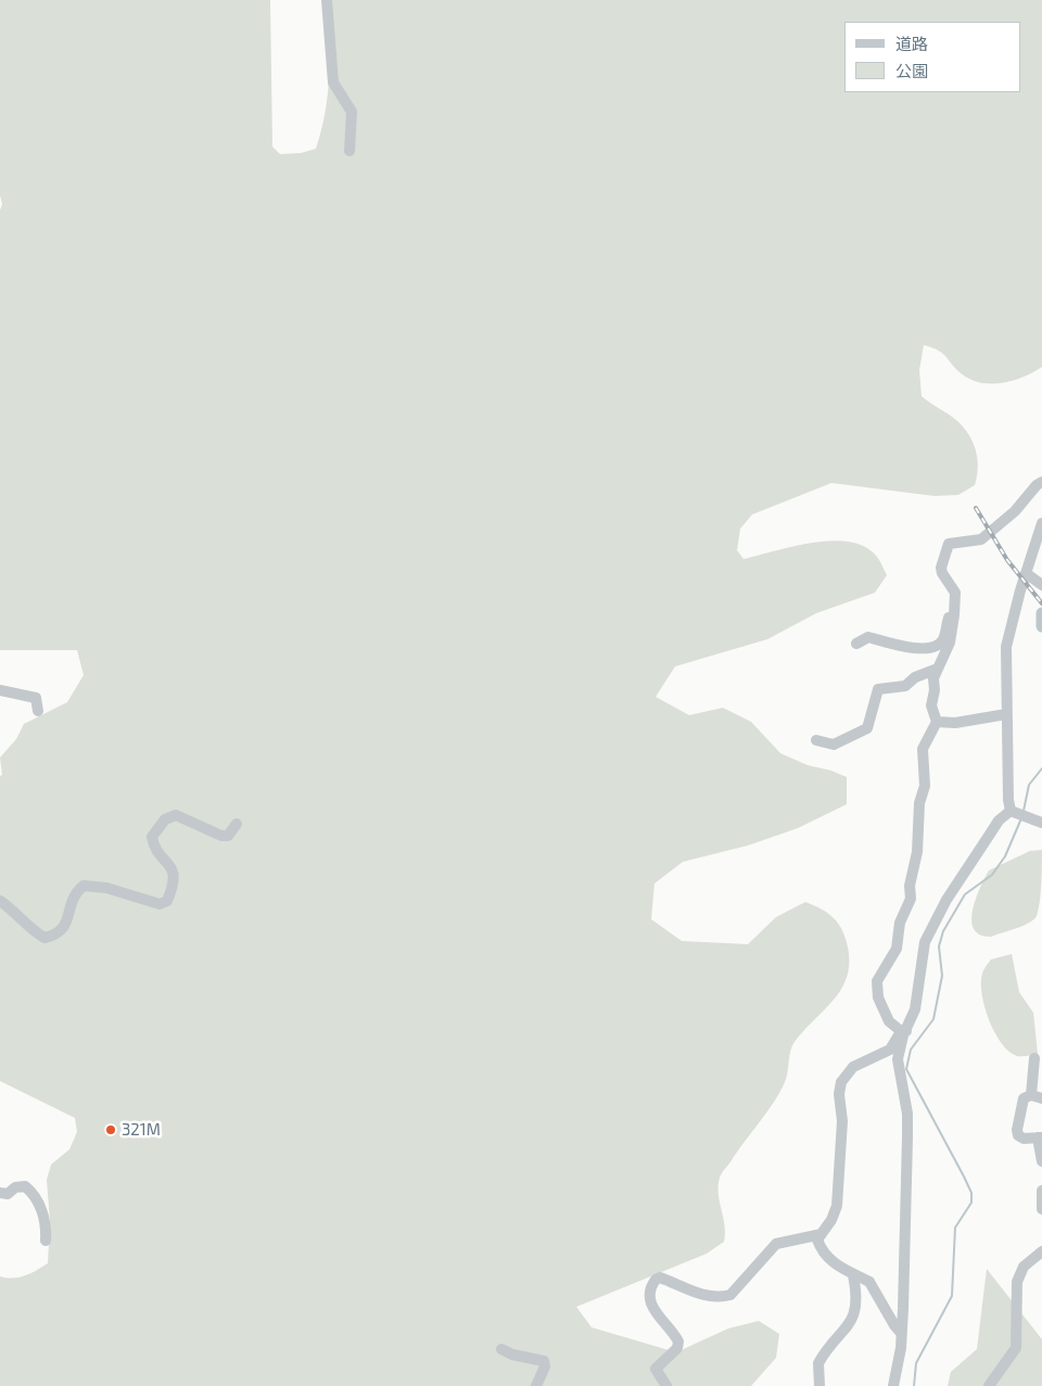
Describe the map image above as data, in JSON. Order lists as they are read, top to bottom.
{
  "places": ["321M"],
  "legend": ["道路", "公園"]
}
